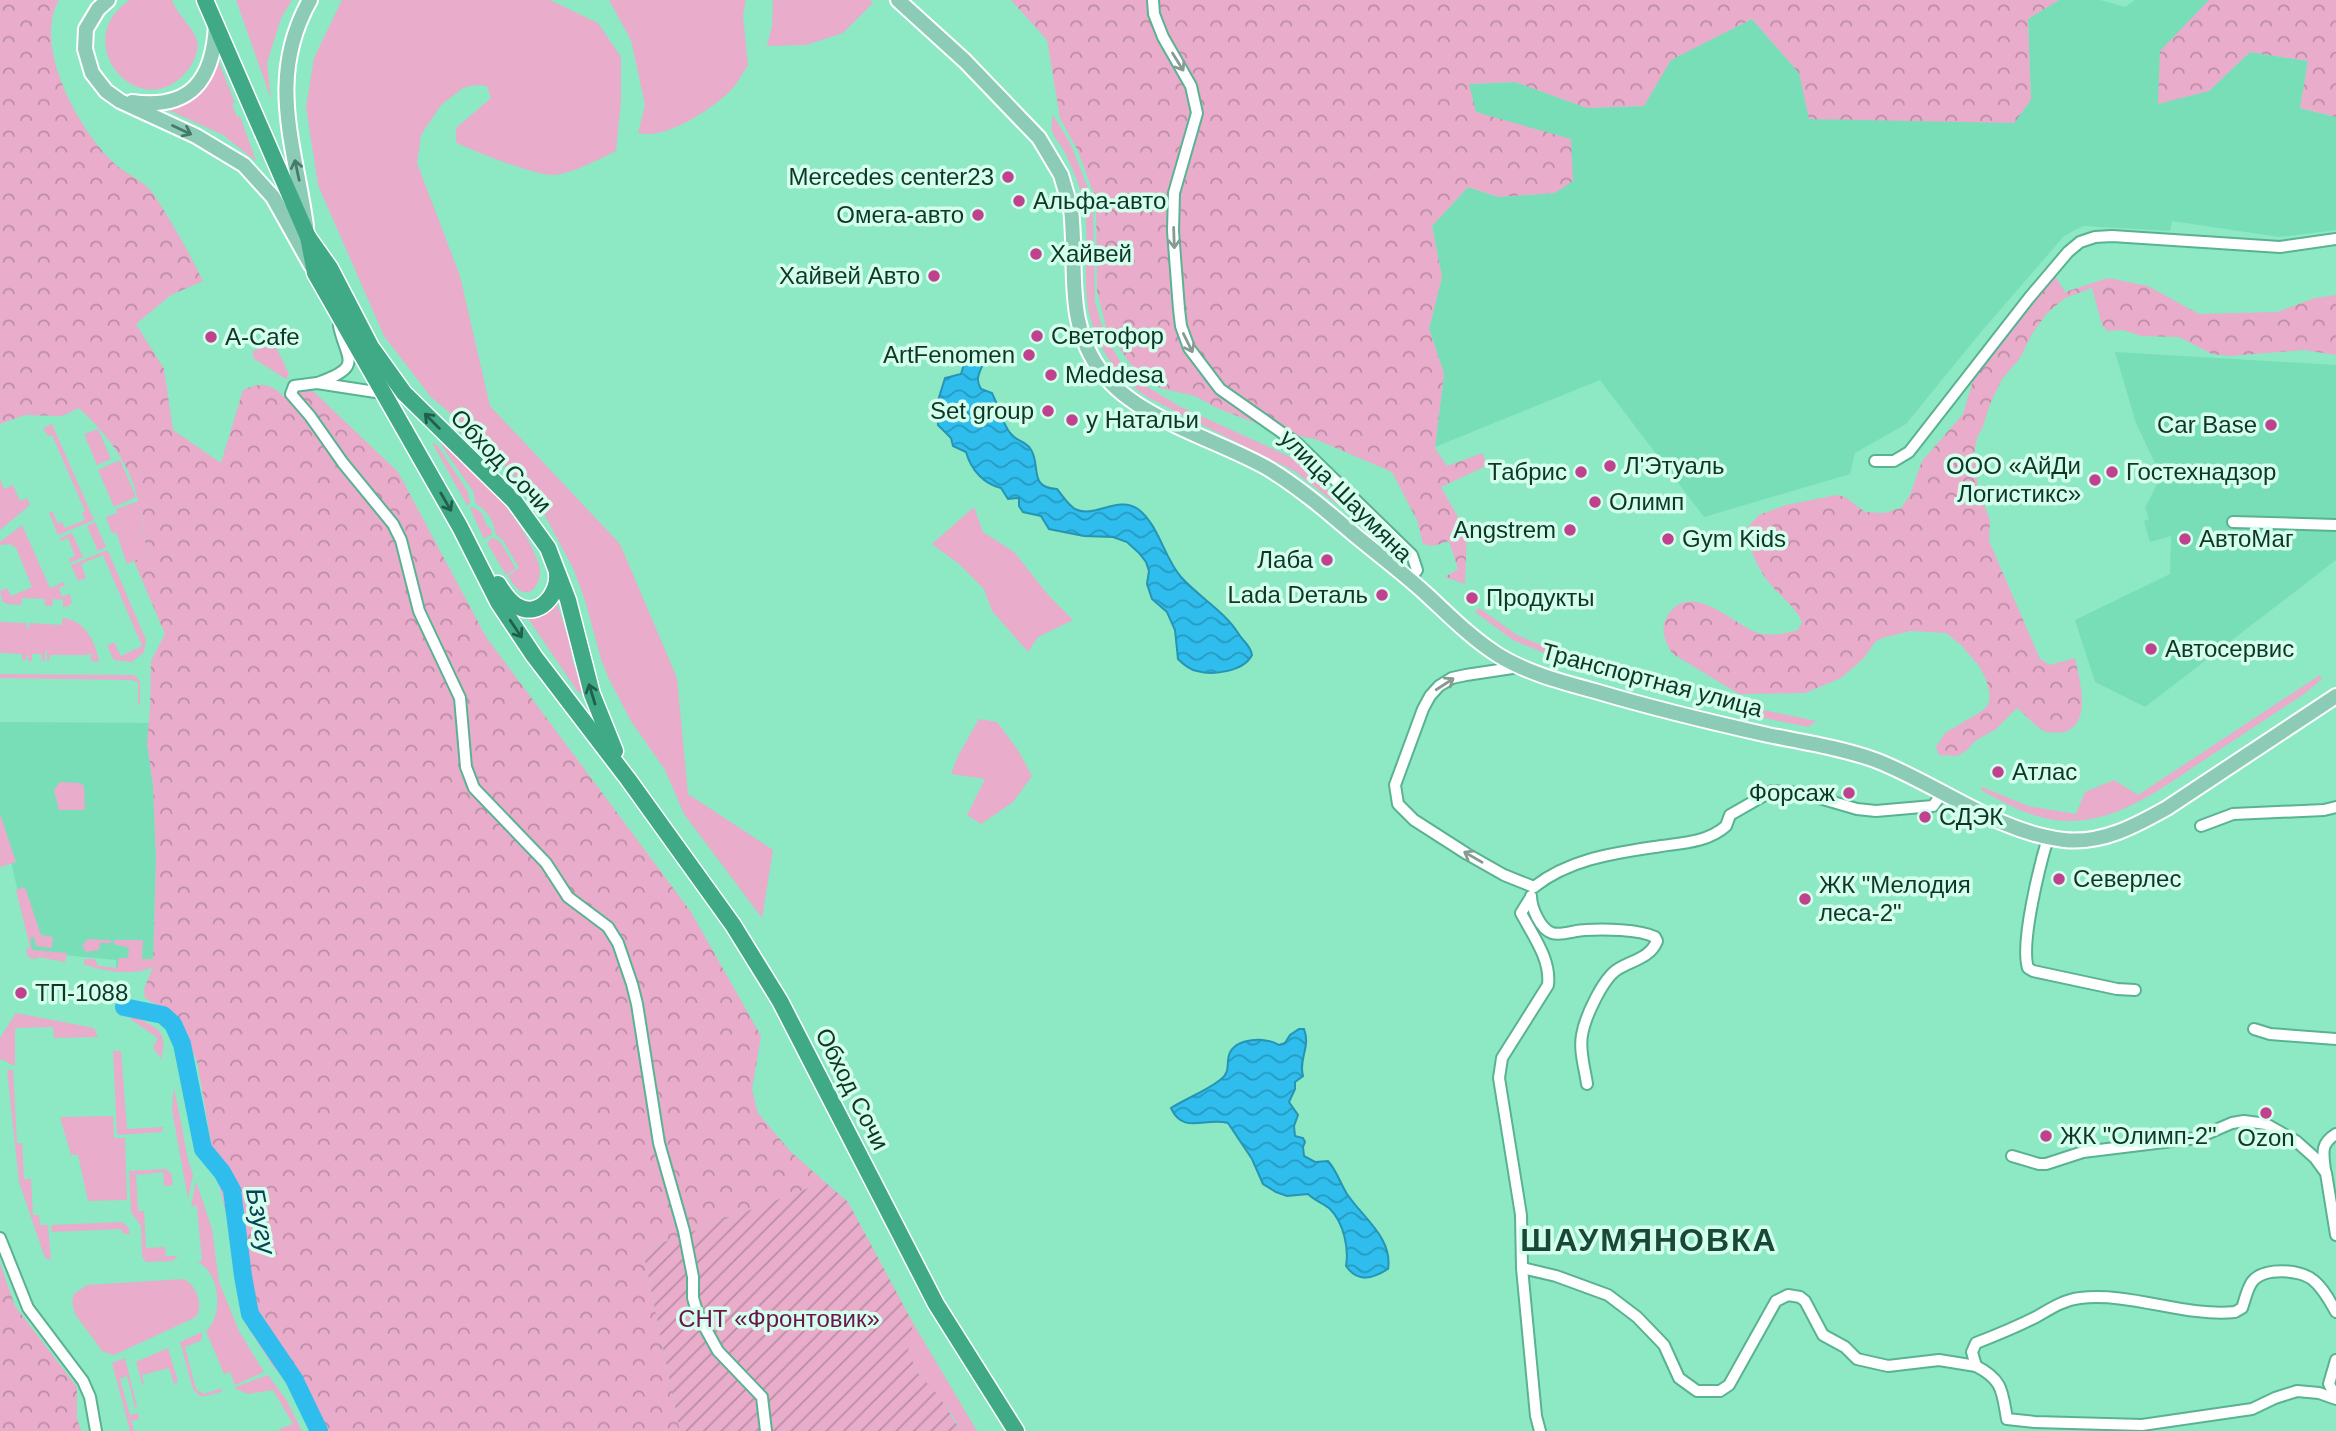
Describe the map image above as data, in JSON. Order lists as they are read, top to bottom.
{
  "streets": {
    "highway": ["Обход Сочи"],
    "main road": ["Транспортная улица"],
    "street": ["улица Шаумяна"]
  },
  "crossings": [
    ["улица Шаумяна", "Транспортная улица"]
  ],
  "one_way": ["улица Шаумяна"],
  "districts": ["ШАУМЯНОВКА"],
  "water": ["Бзугу"],
  "parks": ["СНТ «Фронтовик»"],
  "places": [
    "Mercedes center23",
    "Альфа-авто",
    "Омега-авто",
    "Хайвей",
    "Хайвей Авто",
    "Светофор",
    "A-Cafe",
    "ArtFenomen",
    "Meddesa",
    "Set group",
    "у Натальи",
    "Car Base",
    "Л'Этуаль",
    "Табрис",
    "Гостехнадзор",
    "ООО «АйДи Логистикс»",
    "Олимп",
    "Angstrem",
    "Gym Kids",
    "АвтоМаг",
    "Лаба",
    "Lada Dеталь",
    "Продукты",
    "Автосервис",
    "Атлас",
    "Форсаж",
    "СДЭК",
    "Северлес",
    "ЖК \"Мелодия леса-2\"",
    "ТП-1088",
    "Ozon",
    "ЖК \"Олимп-2\""
  ]
}
